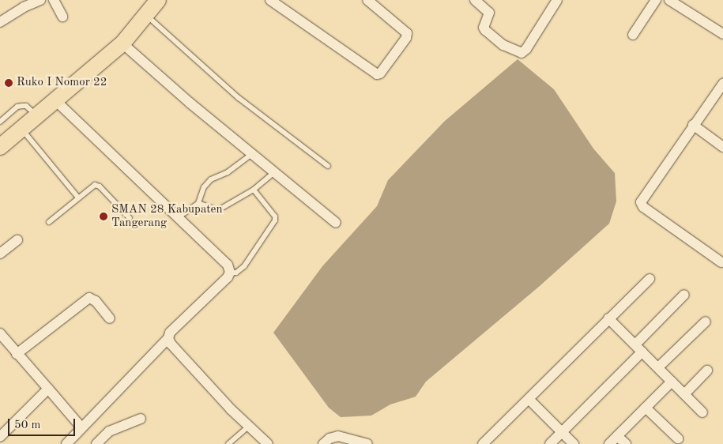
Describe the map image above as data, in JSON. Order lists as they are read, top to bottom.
{
  "places": ["Ruko I Nomor 22", "SMAN 28 Kabupaten Tangerang"],
  "scale_bar": "50 m"
}
